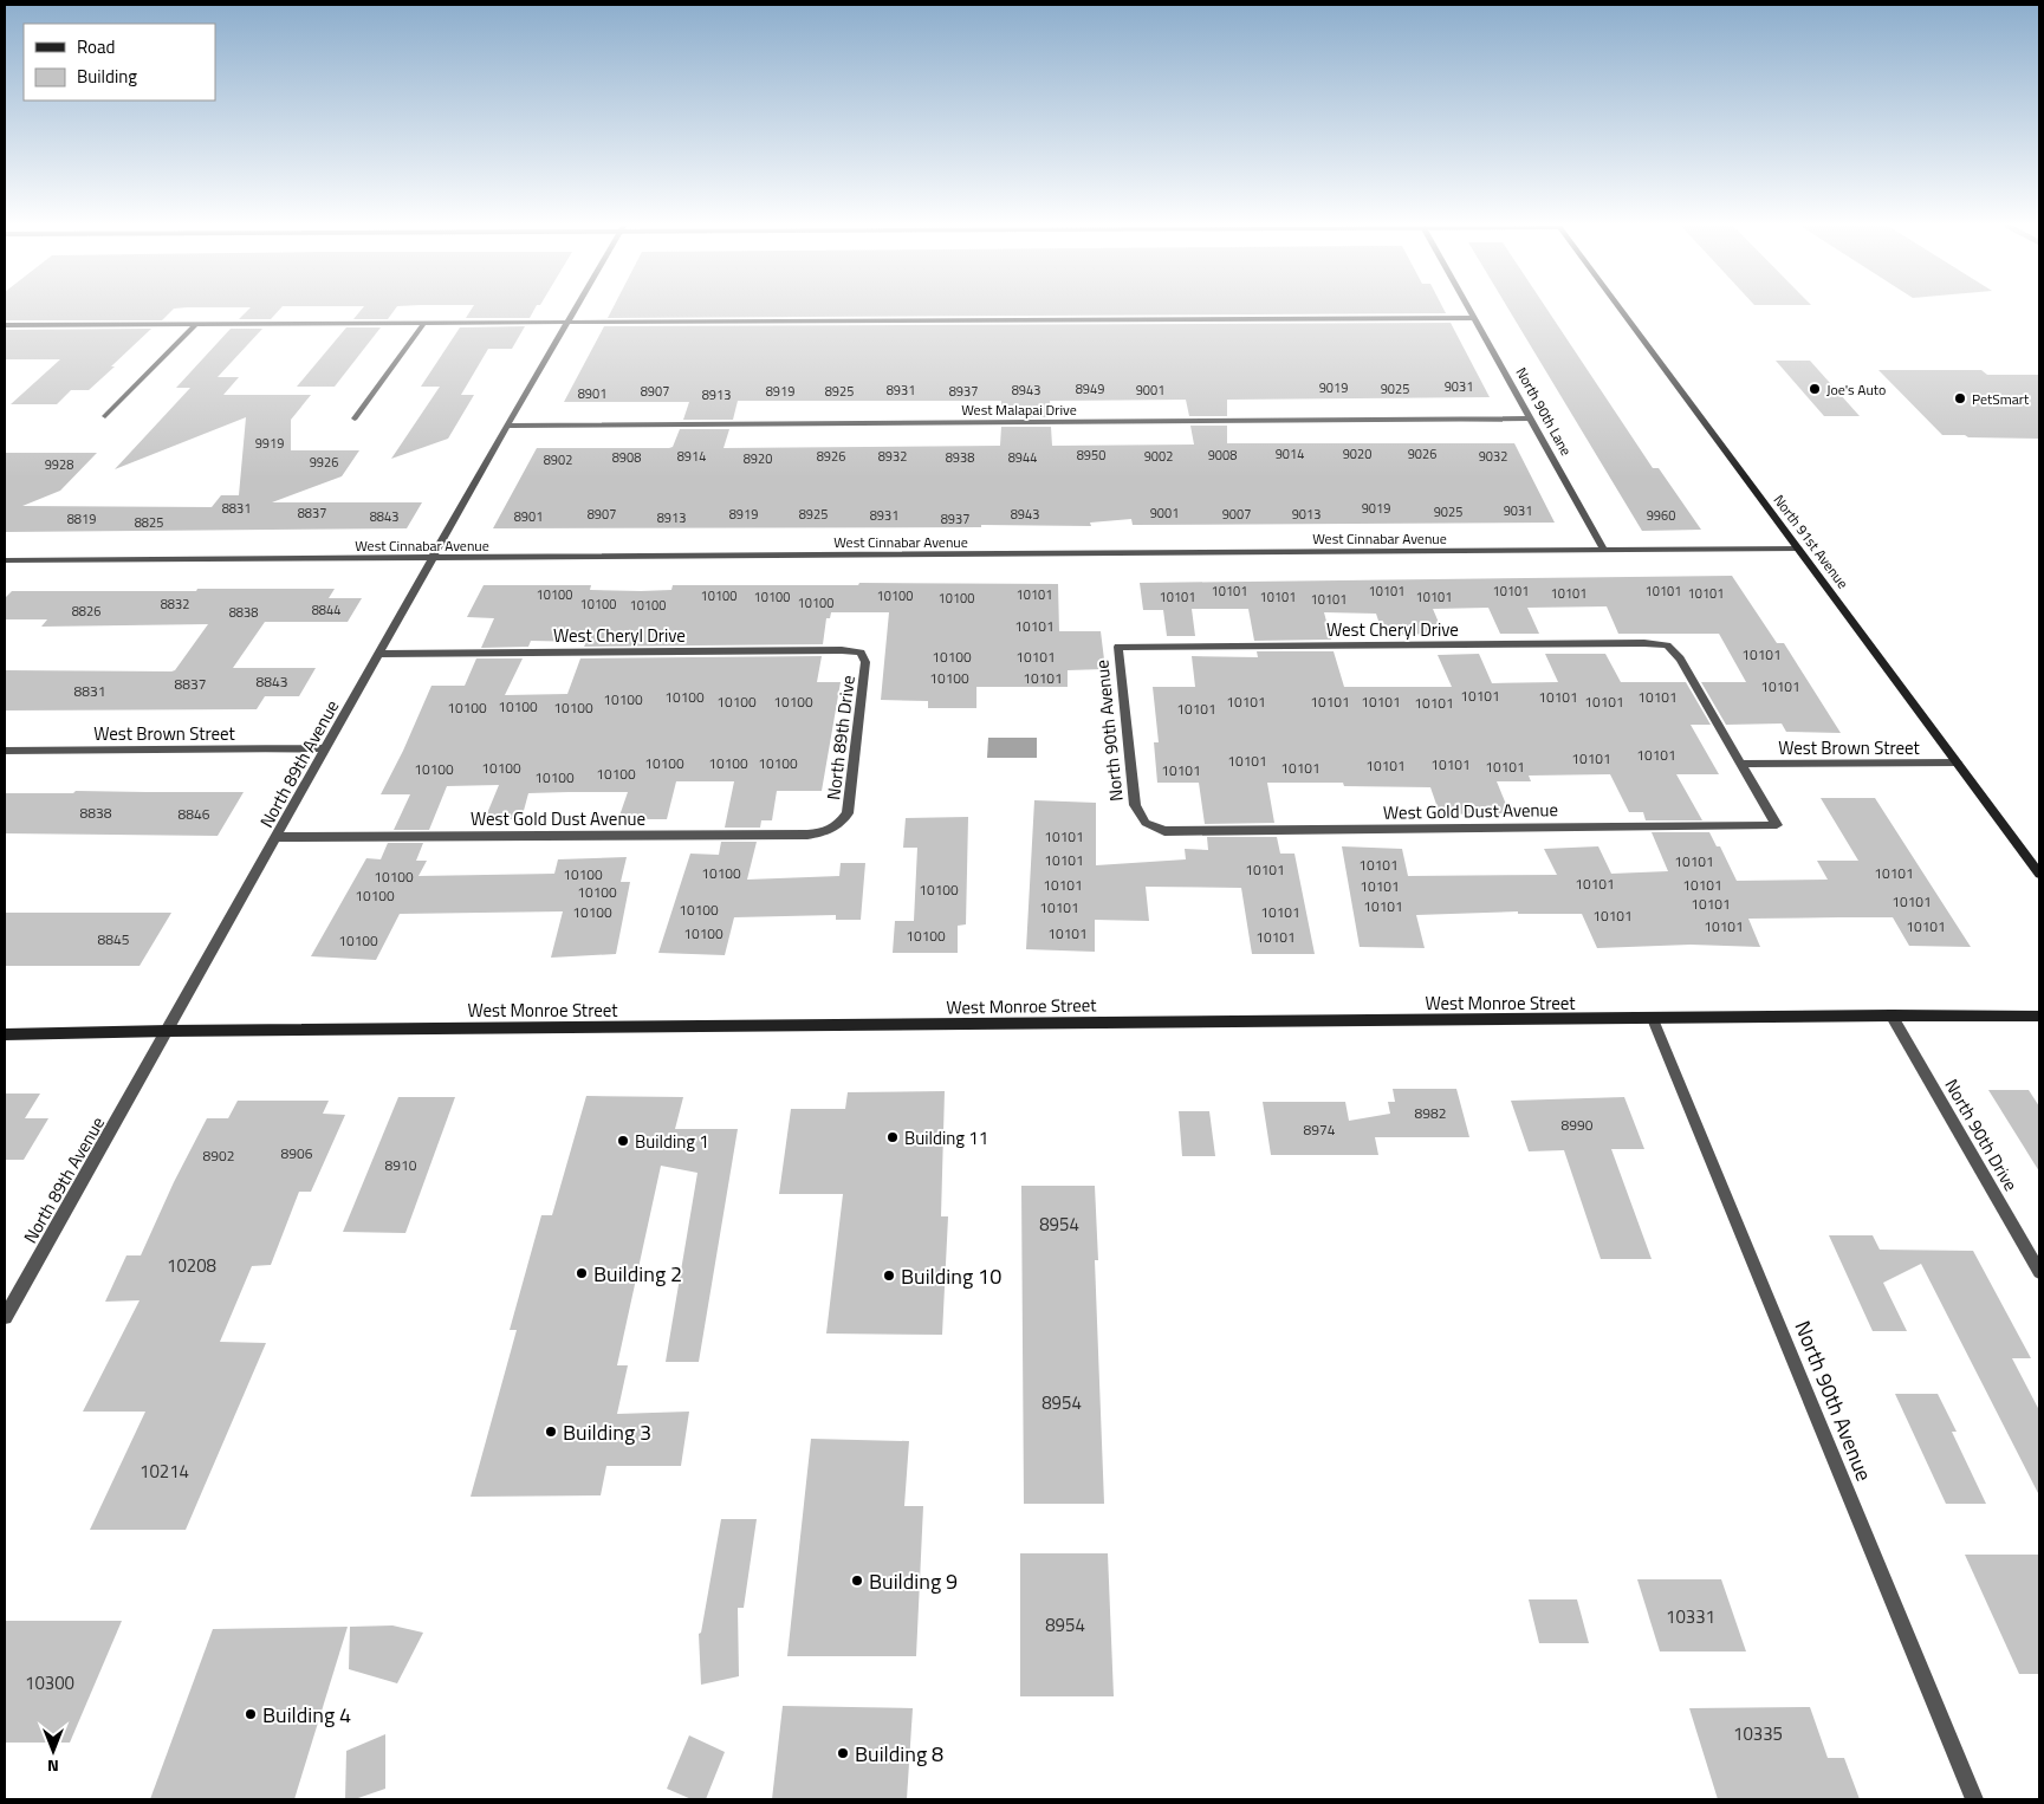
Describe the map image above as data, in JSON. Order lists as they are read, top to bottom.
{
  "streets": {
    "street": [
      "West Malapai Drive",
      "North 90th Lane",
      "West Cinnabar Avenue",
      "North 91st Avenue",
      "West Cheryl Drive",
      "North 90th Avenue",
      "West Brown Street",
      "North 89th Drive",
      "North 89th Avenue",
      "West Gold Dust Avenue",
      "West Monroe Street",
      "North 90th Drive"
    ]
  },
  "crossings": [
    ["West Malapai Drive", "North 90th Lane"],
    ["West Malapai Drive", "North 89th Avenue"],
    ["North 90th Lane", "West Cinnabar Avenue"],
    ["West Cinnabar Avenue", "North 91st Avenue"],
    ["West Cinnabar Avenue", "North 89th Avenue"],
    ["North 91st Avenue", "West Brown Street"],
    ["West Cheryl Drive", "North 90th Avenue"],
    ["West Cheryl Drive", "West Brown Street"],
    ["West Cheryl Drive", "North 89th Drive"],
    ["West Cheryl Drive", "North 89th Avenue"],
    ["West Cheryl Drive", "West Gold Dust Avenue"],
    ["North 90th Avenue", "West Gold Dust Avenue"],
    ["North 90th Avenue", "West Monroe Street"],
    ["West Brown Street", "North 89th Avenue"],
    ["West Brown Street", "West Gold Dust Avenue"],
    ["North 89th Drive", "West Gold Dust Avenue"],
    ["North 89th Avenue", "West Gold Dust Avenue"],
    ["North 89th Avenue", "West Monroe Street"],
    ["West Monroe Street", "North 90th Drive"]
  ],
  "places": [
    "Joe's Auto",
    "PetSmart",
    "Building 11",
    "Building 1",
    "Building 2",
    "Building 10",
    "Building 3",
    "Building 9",
    "Building 4",
    "Building 8"
  ],
  "house_numbers": [
    "9031",
    "9019",
    "8949",
    "9025",
    "8931",
    "8943",
    "9001",
    "8907",
    "8919",
    "8925",
    "8937",
    "8901",
    "8913",
    "9919",
    "9014",
    "9020",
    "9026",
    "8950",
    "9008",
    "8914",
    "8926",
    "8932",
    "9002",
    "9032",
    "8908",
    "8938",
    "8944",
    "8920",
    "8902",
    "9926",
    "9928",
    "8831",
    "9019",
    "9031",
    "9025",
    "8837",
    "9001",
    "8907",
    "8919",
    "8925",
    "8943",
    "9007",
    "9013",
    "8931",
    "9960",
    "8843",
    "8901",
    "8913",
    "8819",
    "8937",
    "8825",
    "10101",
    "10101",
    "10101",
    "10101",
    "10101",
    "10101",
    "10100",
    "10101",
    "10100",
    "10100",
    "10100",
    "10101",
    "10101",
    "10101",
    "10100",
    "10101",
    "10100",
    "8832",
    "10100",
    "10100",
    "8844",
    "8826",
    "8838",
    "10101",
    "10101",
    "10100",
    "10101",
    "10100",
    "10101",
    "8843",
    "8837",
    "10101",
    "8831",
    "10101",
    "10100",
    "10101",
    "10101",
    "10100",
    "10100",
    "10100",
    "10101",
    "10101",
    "10101",
    "10101",
    "10101",
    "10100",
    "10100",
    "10100",
    "10101",
    "10101",
    "10101",
    "10101",
    "10100",
    "10100",
    "10100",
    "10101",
    "10101",
    "10101",
    "10100",
    "10101",
    "10100",
    "10101",
    "10100",
    "10100",
    "8838",
    "8846",
    "10101",
    "10101",
    "10101",
    "10101",
    "10101",
    "10100",
    "10101",
    "10100",
    "10100",
    "10101",
    "10101",
    "10101",
    "10101",
    "10100",
    "10100",
    "10100",
    "10101",
    "10101",
    "10101",
    "10101",
    "10100",
    "10100",
    "10101",
    "10101",
    "10101",
    "10101",
    "10100",
    "10101",
    "10100",
    "10101",
    "8845",
    "10100",
    "8982",
    "8990",
    "8974",
    "8906",
    "8902",
    "8910",
    "8954",
    "10208",
    "8954",
    "10214",
    "10331",
    "8954",
    "10300",
    "10335"
  ],
  "legend": ["Road", "Building"],
  "north": "bottom"
}
